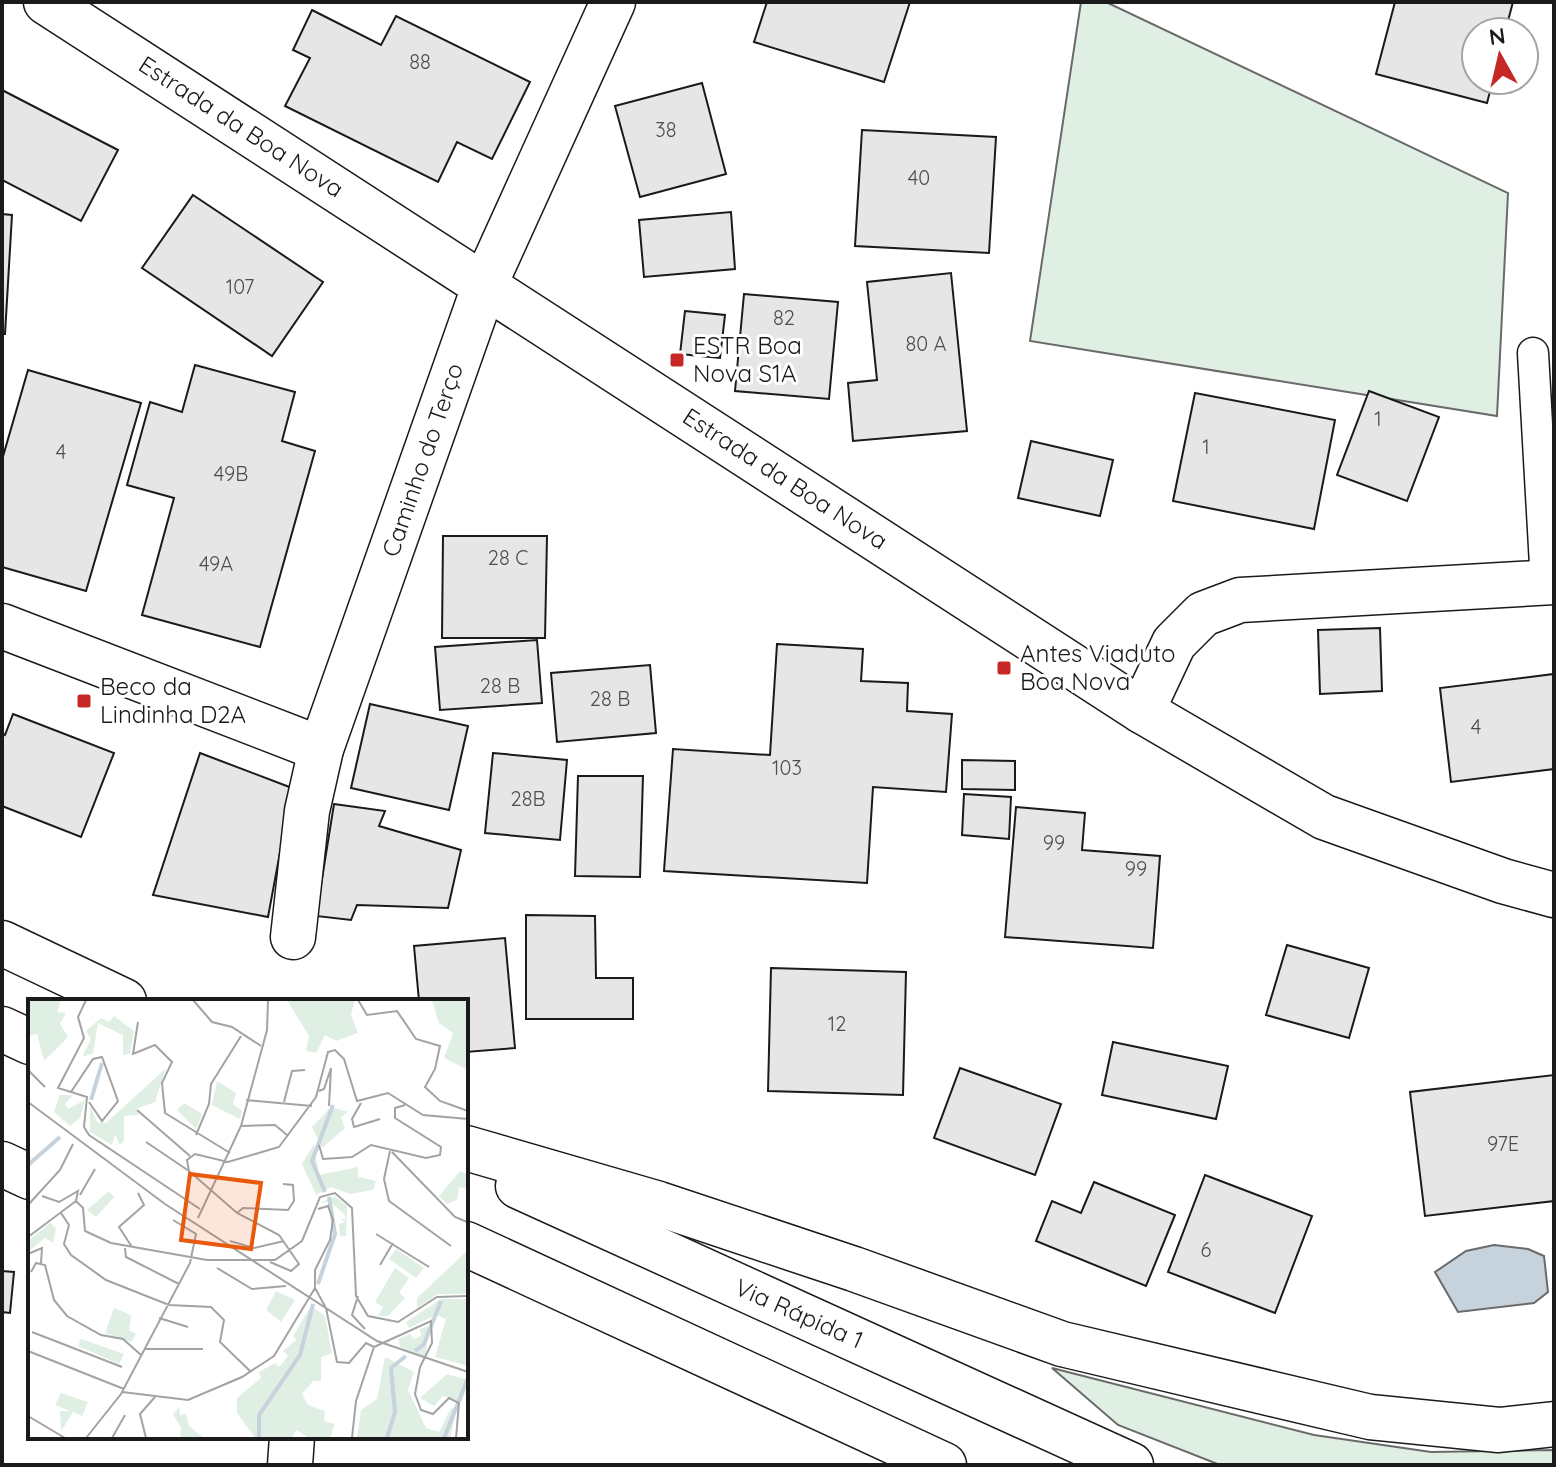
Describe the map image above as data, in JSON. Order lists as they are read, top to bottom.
{
  "streets": {
    "main road": ["Estrada da Boa Nova", "Caminho do Terço", "Via Rápida 1"]
  },
  "crossings": [
    ["Estrada da Boa Nova", "Caminho do Terço"]
  ],
  "places": {
    "transit": ["ESTR Boa Nova S1A", "Antes Viaduto Boa Nova", "Beco da Lindinha D2A"]
  },
  "house_numbers": [
    "88",
    "38",
    "40",
    "107",
    "82",
    "80 A",
    "1",
    "1",
    "4",
    "49B",
    "28 C",
    "49A",
    "28 B",
    "28 B",
    "4",
    "103",
    "28B",
    "99",
    "99",
    "12",
    "97E",
    "6"
  ],
  "north": "top"
}
